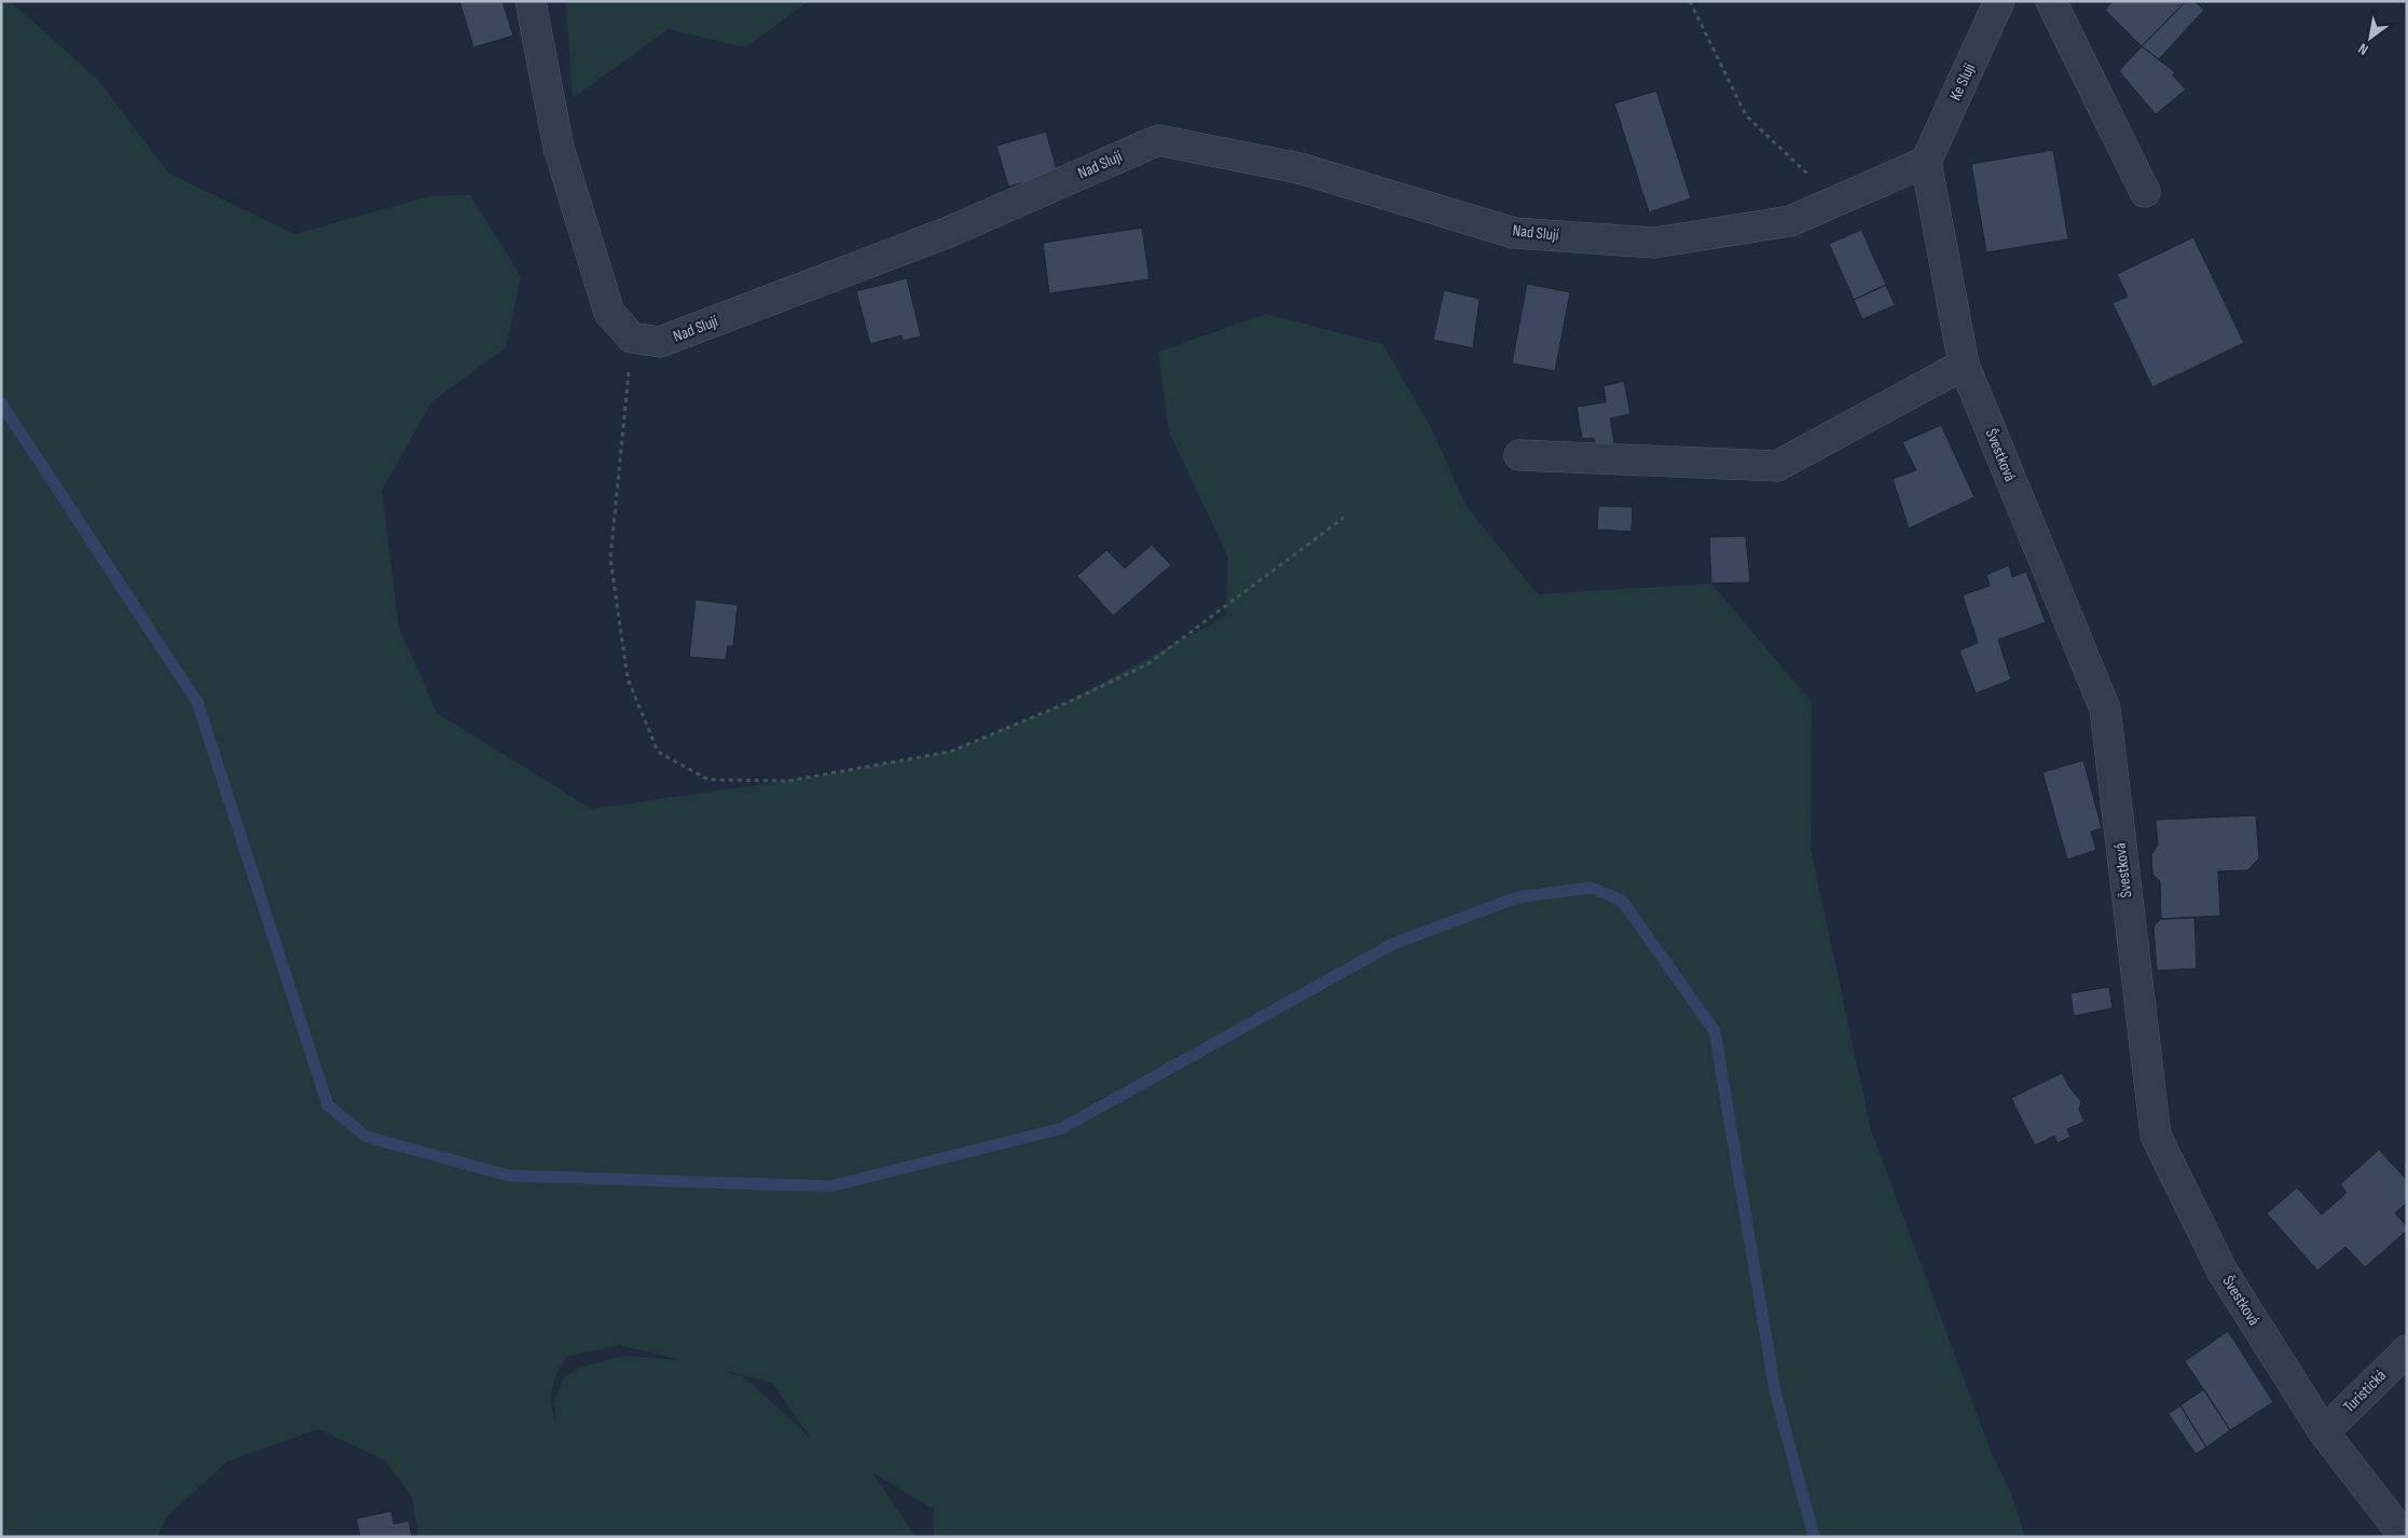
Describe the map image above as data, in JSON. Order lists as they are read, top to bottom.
{
  "streets": {
    "street": [
      "Ke Sluji",
      "Nad Slují",
      "Švestková",
      "Turistická"
    ]
  },
  "crossings": [
    ["Ke Sluji", "Nad Slují"],
    ["Ke Sluji", "Švestková"],
    ["Nad Slují", "Švestková"],
    ["Švestková", "Turistická"]
  ],
  "north": "bottom left"
}
